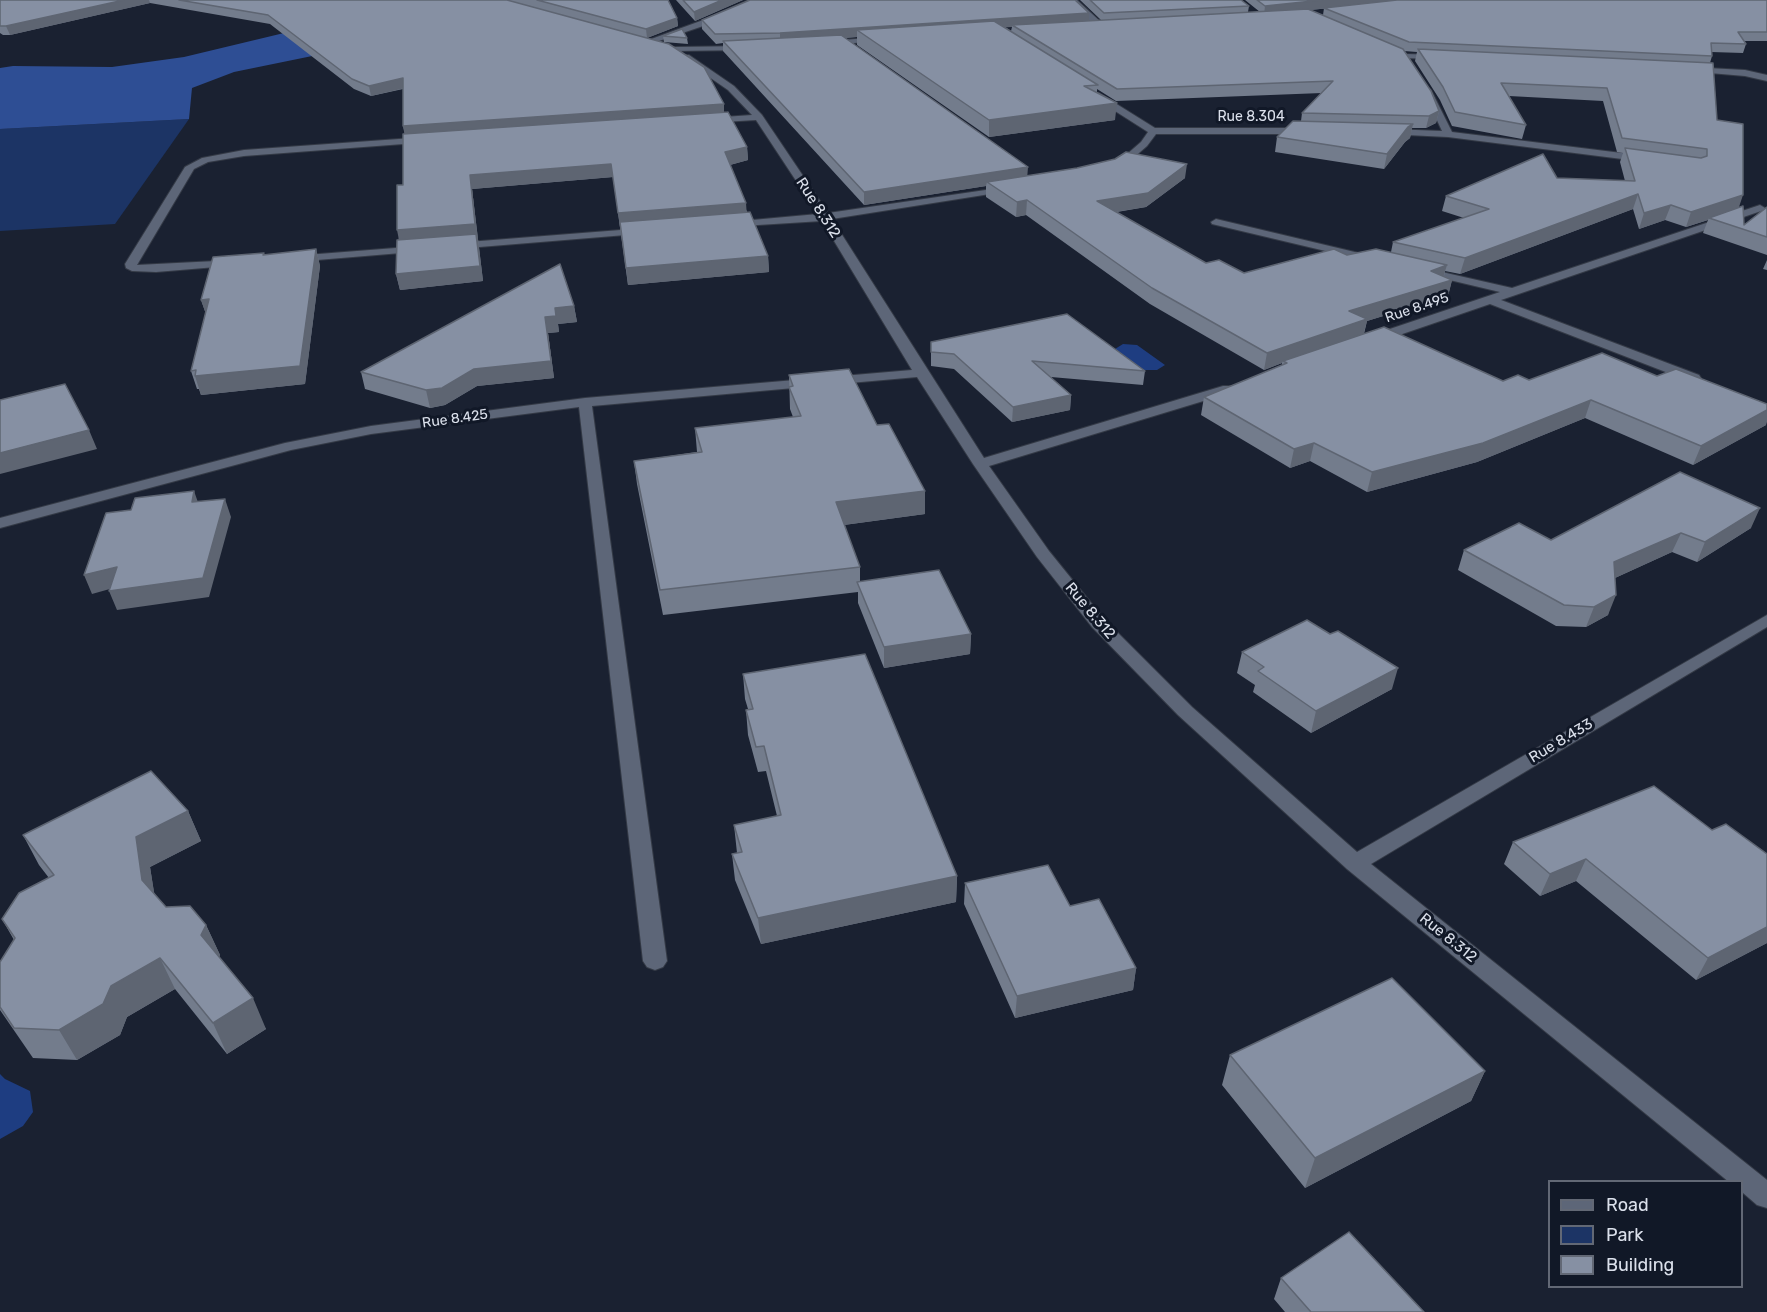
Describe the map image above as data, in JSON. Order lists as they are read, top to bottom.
{
  "streets": {
    "street": [
      "Rue 8.304",
      "Rue 8.312",
      "Rue 8.495",
      "Rue 8.425",
      "Rue 8.433"
    ]
  },
  "crossings": [
    ["Rue 8.312", "Rue 8.425"],
    ["Rue 8.312", "Rue 8.433"]
  ],
  "legend": ["Road", "Park", "Building"]
}
